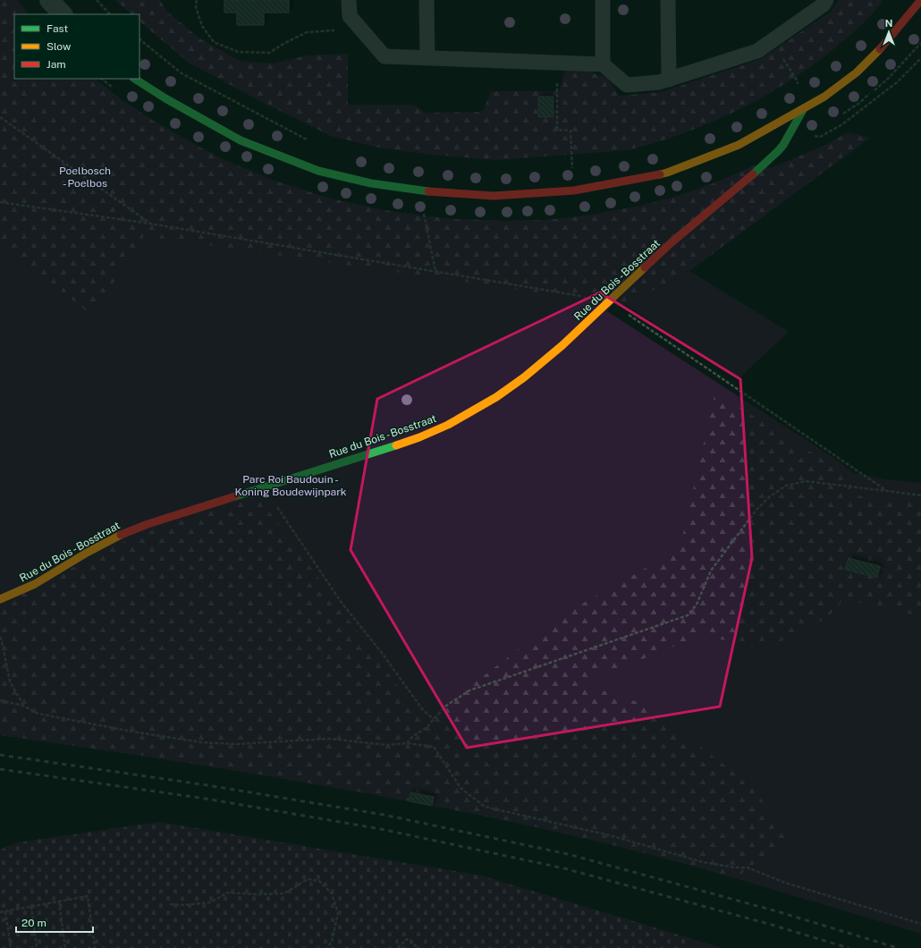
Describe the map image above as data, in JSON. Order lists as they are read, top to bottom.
{
  "streets": {
    "street": ["Rue du Bois - Bosstraat"]
  },
  "parks": ["Poelbosch - Poelbos", "Parc Roi Baudouin - Koning Boudewijnpark"],
  "legend": ["Fast", "Slow", "Jam"],
  "scale_bar": "20 m",
  "north": "top"
}
